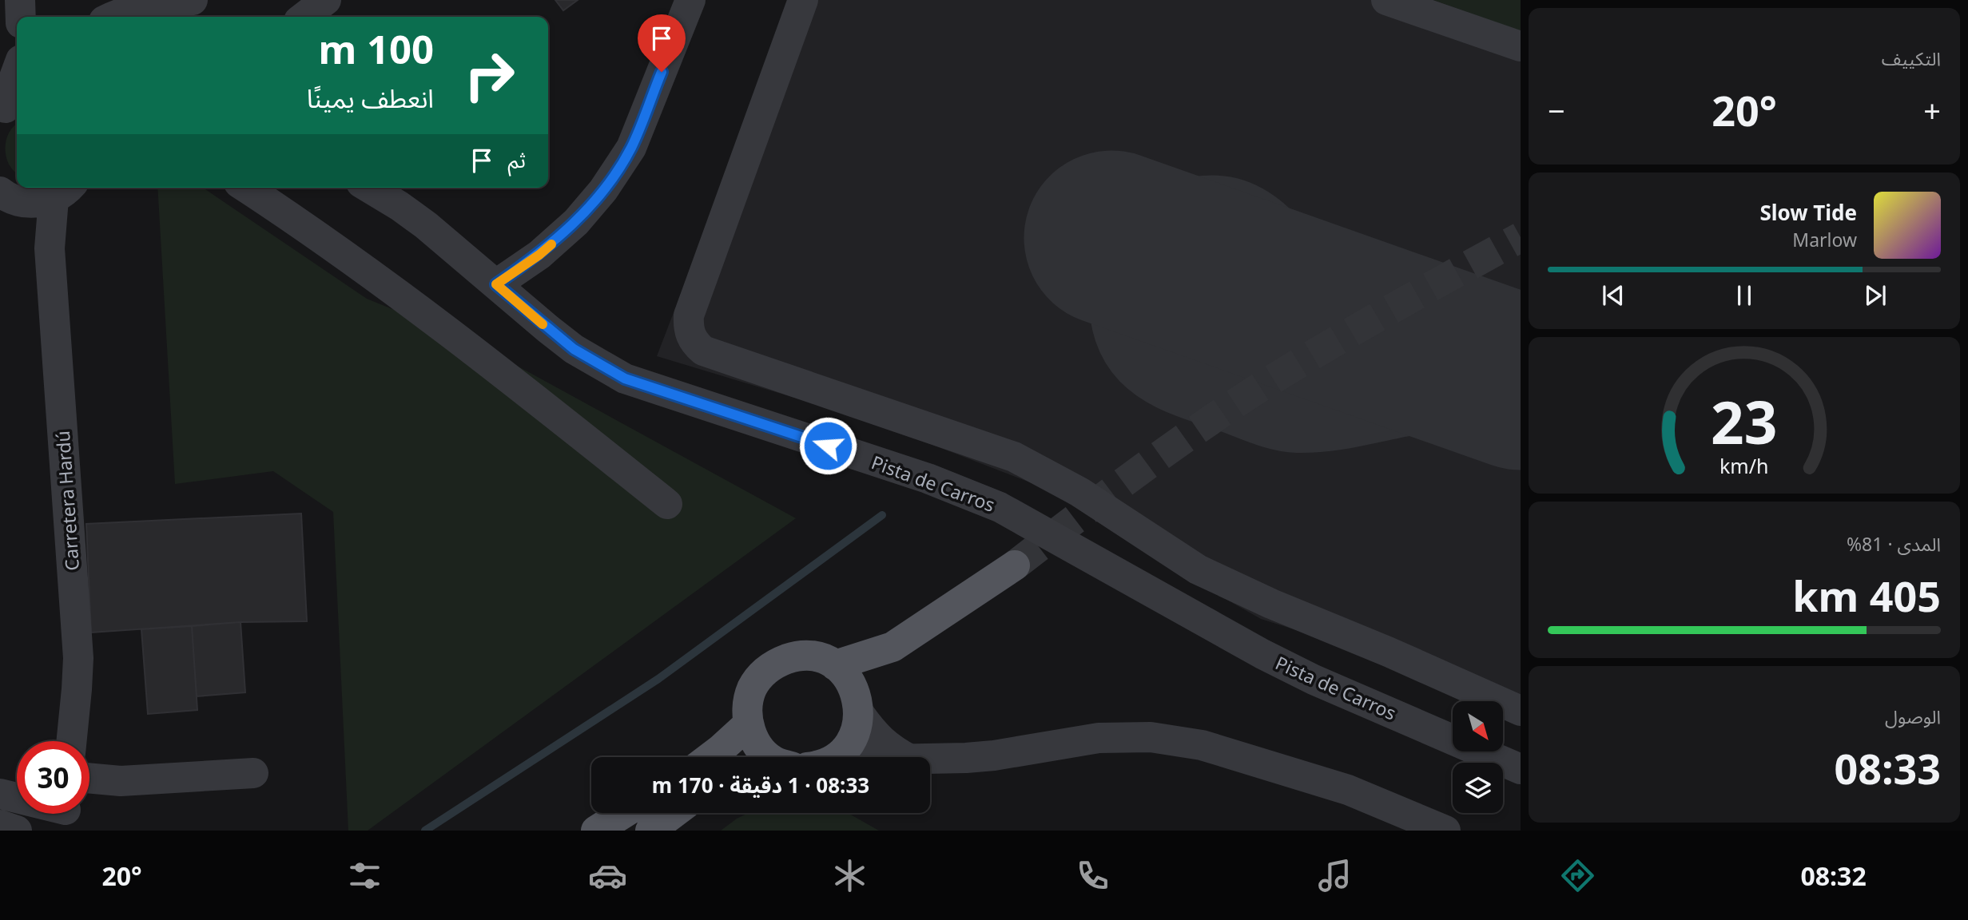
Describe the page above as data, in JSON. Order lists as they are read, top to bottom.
{
  "streets": {
    "street": ["Pista de Carros", "Carretera Hardú"]
  },
  "north": "bottom right",
  "page": {
    "tile": [
      "التكييف",
      ["المدى · 81%", "405 km"],
      ["الوصول", "08:33"]
    ],
    "turn": ["100 m", "انعطف يمينًا"],
    "heat": ["−", "20°", "+"],
    "then": "ثم",
    "song": ["Slow Tide", "Marlow"],
    "limit": "30",
    "trip": "08:33 · 1 دقيقة · 170 m",
    "tabs": ["08:32", "20°"],
    "gauge": ["23", "km/h"]
  }
}
